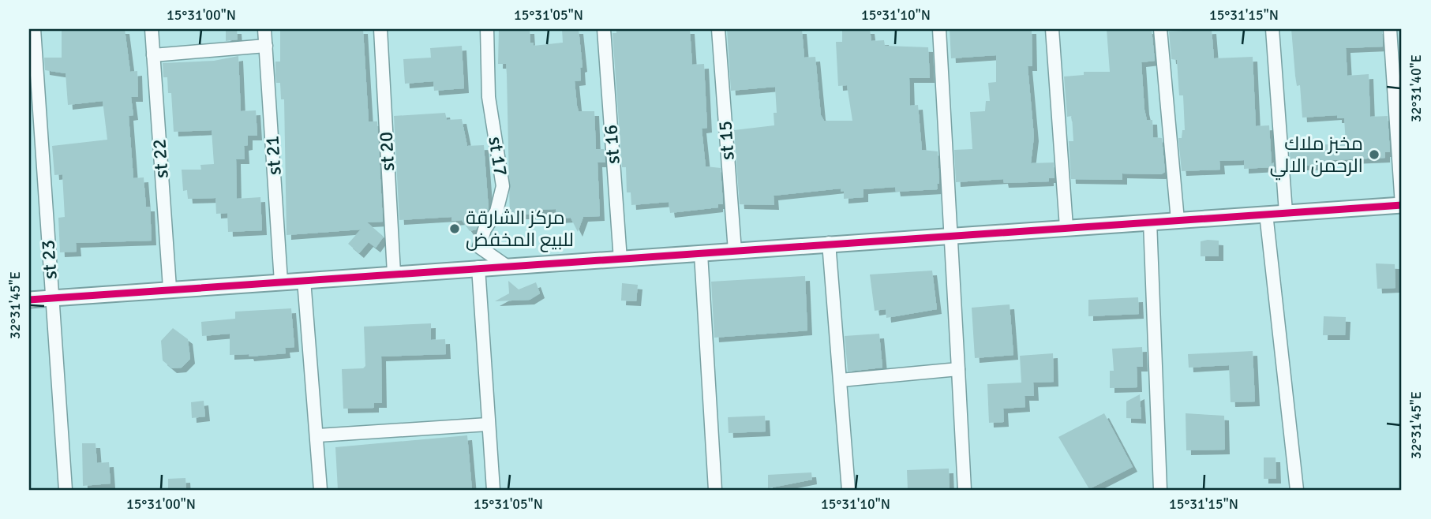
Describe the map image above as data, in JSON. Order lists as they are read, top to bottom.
{
  "streets": {
    "street": [
      "st 15",
      "st 16",
      "st 20",
      "st 21",
      "st 17",
      "st 22",
      "st 23"
    ]
  },
  "places": ["مخبز ملاك الرحمن الالي", "مركز الشارقة للبيع المخفض"],
  "coordinates": [
    "15°31'00\"N",
    "15°31'05\"N",
    "15°31'10\"N",
    "15°31'15\"N",
    "32°31'40\"E",
    "32°31'45\"E"
  ]
}
